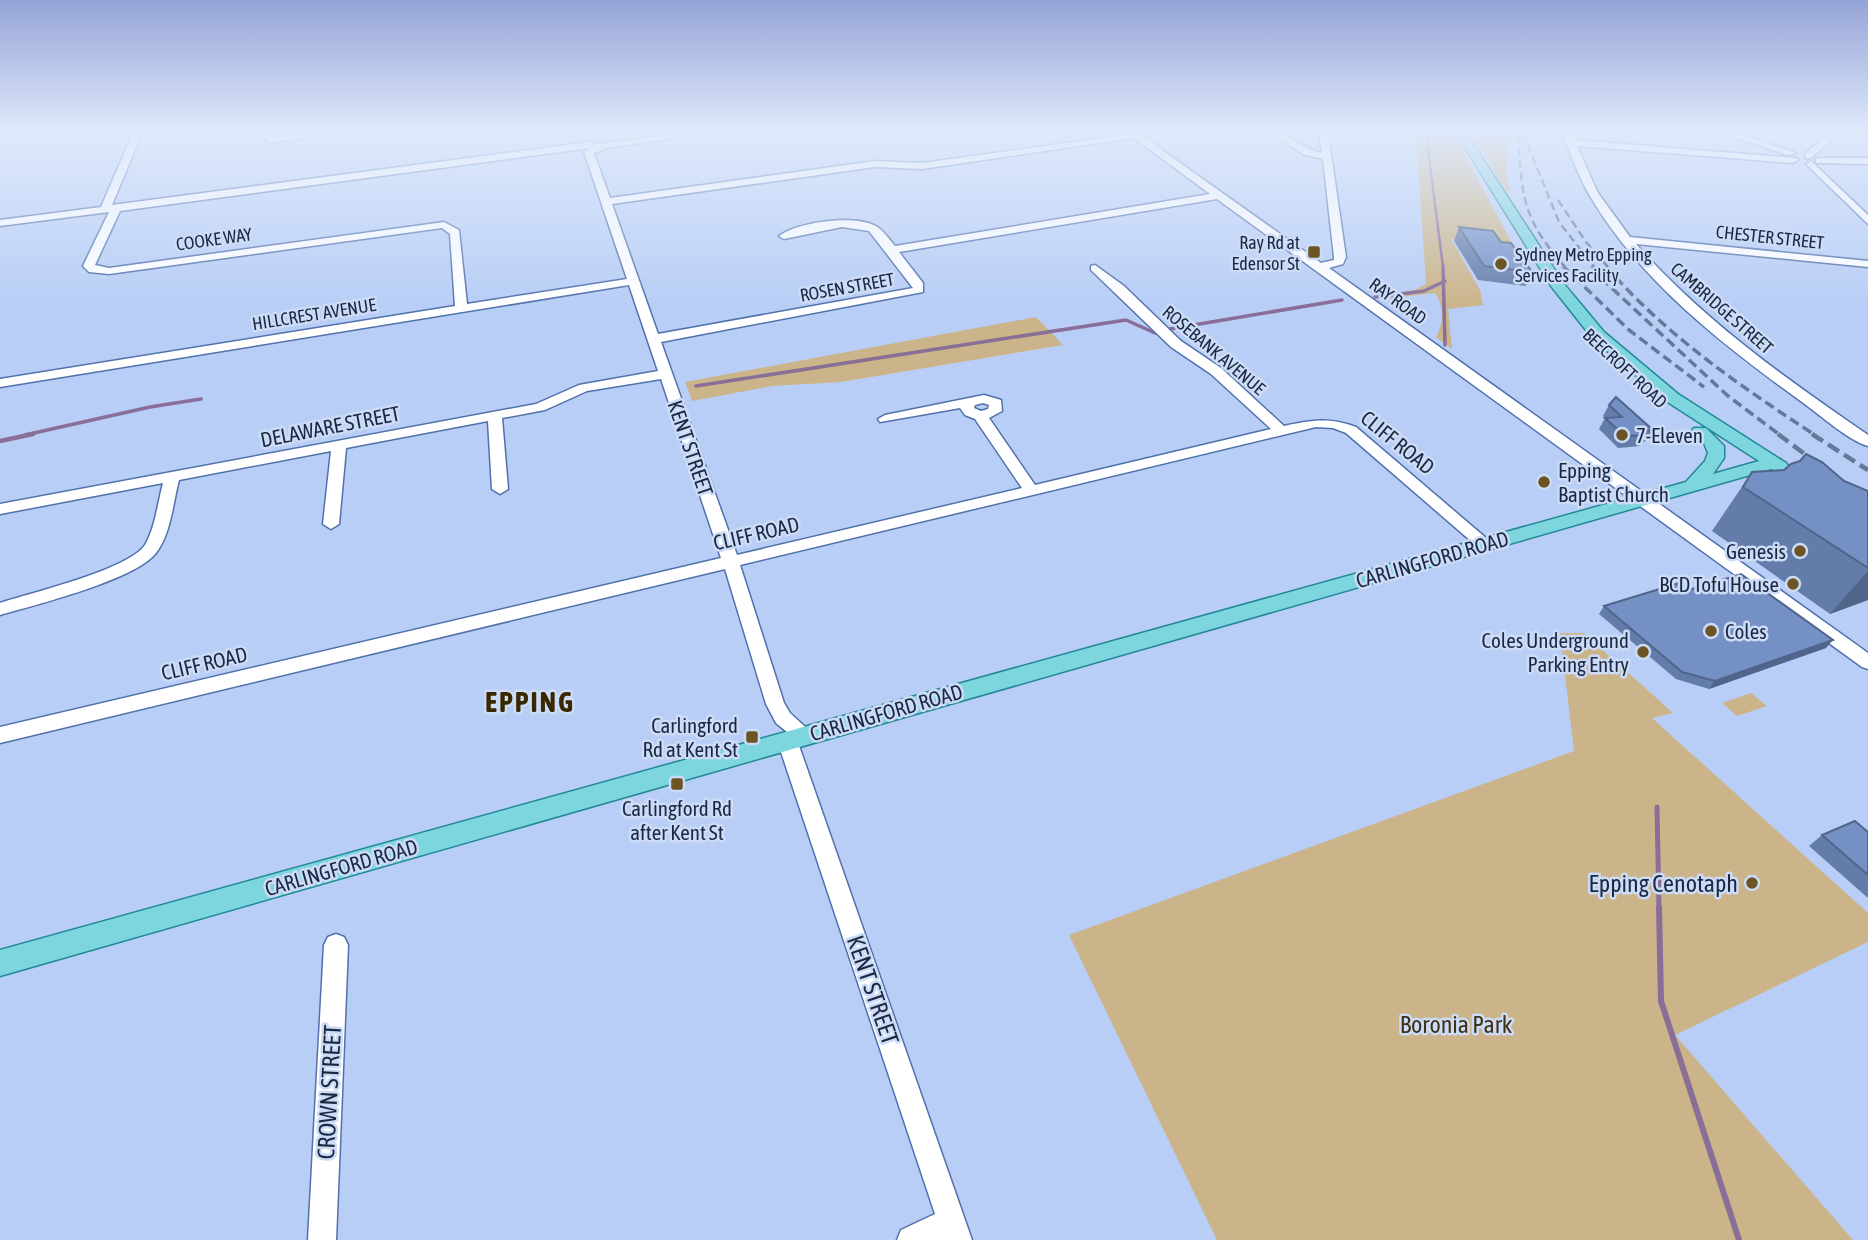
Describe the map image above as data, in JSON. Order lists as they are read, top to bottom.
{
  "streets": {
    "main road": ["BEECROFT ROAD", "CARLINGFORD ROAD"],
    "street": [
      "CHESTER STREET",
      "COOKE WAY",
      "ROSEN STREET",
      "RAY ROAD",
      "CAMBRIDGE STREET",
      "HILLCREST AVENUE",
      "ROSEBANK AVENUE",
      "DELAWARE STREET",
      "CLIFF ROAD",
      "KENT STREET",
      "CROWN STREET"
    ]
  },
  "crossings": [
    ["CHESTER STREET", "CAMBRIDGE STREET"],
    ["COOKE WAY", "HILLCREST AVENUE"],
    ["ROSEN STREET", "RAY ROAD"],
    ["ROSEN STREET", "KENT STREET"],
    ["RAY ROAD", "CARLINGFORD ROAD"],
    ["HILLCREST AVENUE", "KENT STREET"],
    ["ROSEBANK AVENUE", "CLIFF ROAD"],
    ["BEECROFT ROAD", "CARLINGFORD ROAD"],
    ["DELAWARE STREET", "KENT STREET"],
    ["CLIFF ROAD", "KENT STREET"],
    ["CLIFF ROAD", "CARLINGFORD ROAD"],
    ["KENT STREET", "CARLINGFORD ROAD"]
  ],
  "districts": ["EPPING"],
  "parks": ["Boronia Park"],
  "places": {
    "transit": ["Ray Rd at Edensor St", "Carlingford Rd at Kent St", "Carlingford Rd after Kent St"],
    "other": [
      "Sydney Metro Epping Services Facility",
      "7-Eleven",
      "Epping Baptist Church",
      "Genesis",
      "BCD Tofu House",
      "Coles",
      "Coles Underground Parking Entry",
      "Epping Cenotaph"
    ]
  }
}
